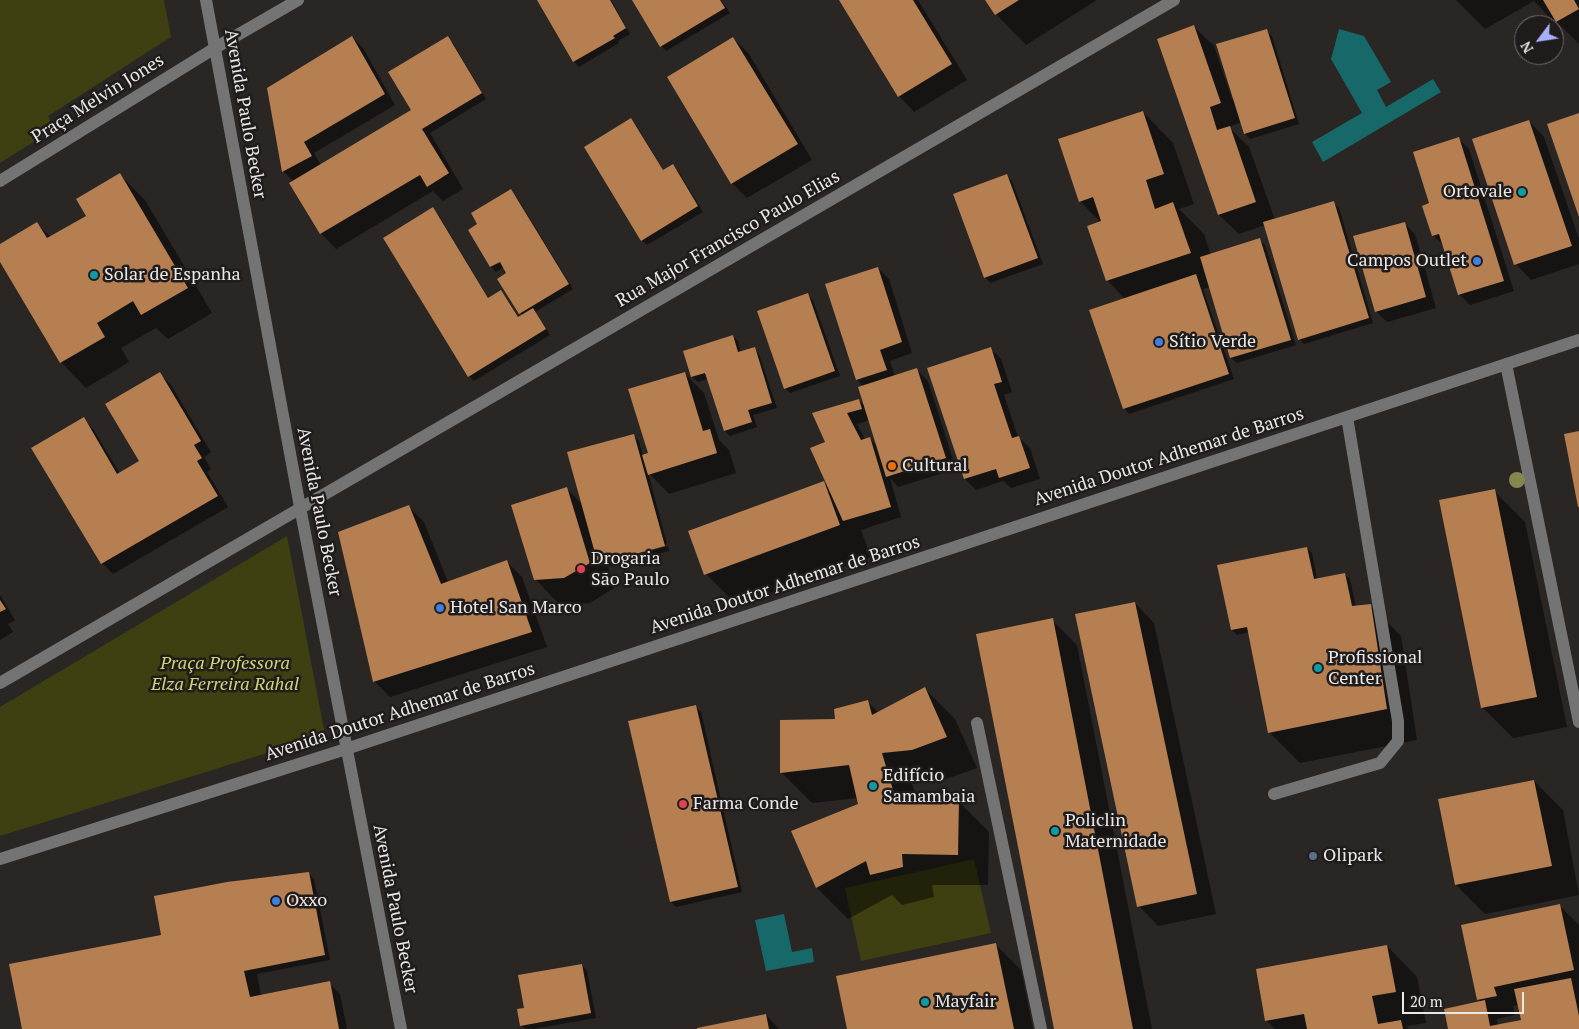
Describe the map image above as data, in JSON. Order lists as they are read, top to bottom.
{
  "streets": {
    "street": [
      "Praça Melvin Jones",
      "Avenida Paulo Becker",
      "Rua Major Francisco Paulo Elias",
      "Avenida Doutor Adhemar de Barros"
    ]
  },
  "crossings": [
    ["Praça Melvin Jones", "Avenida Paulo Becker"],
    ["Avenida Paulo Becker", "Rua Major Francisco Paulo Elias"],
    ["Avenida Paulo Becker", "Avenida Doutor Adhemar de Barros"]
  ],
  "parks": ["Praça Professora Elza Ferreira Rahal"],
  "places": [
    "Ortovale",
    "Campos Outlet",
    "Solar de Espanha",
    "Sítio Verde",
    "Cultural",
    "Drogaria São Paulo",
    "Hotel San Marco",
    "Profissional Center",
    "Edifício Samambaia",
    "Farma Conde",
    "Policlin Maternidade",
    "Olipark",
    "Oxxo",
    "Mayfair"
  ],
  "scale_bar": "20 m",
  "north": "bottom left"
}
